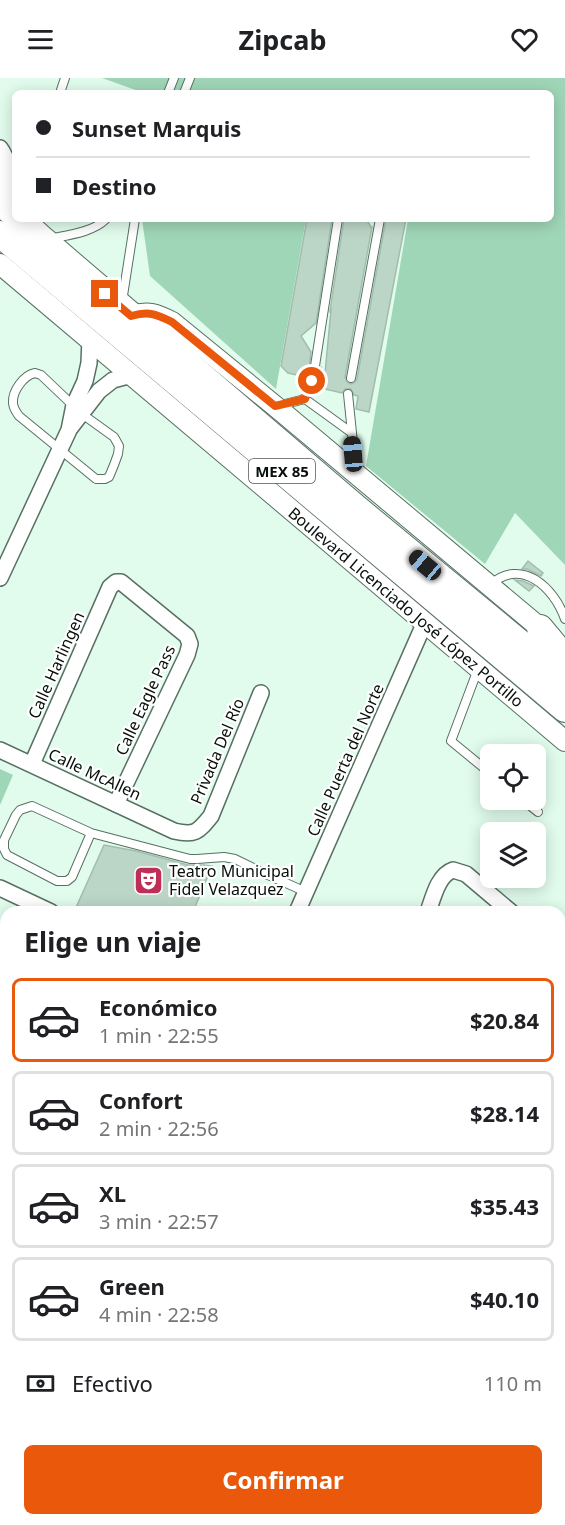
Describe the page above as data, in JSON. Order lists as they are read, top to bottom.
{
  "streets": {
    "highway": ["MEX 85", "Boulevard Licenciado José López Portillo"],
    "street": [
      "Calle Harlingen",
      "Calle Eagle Pass",
      "Privada Del Río",
      "Calle Puerta del Norte",
      "Calle McAllen"
    ]
  },
  "crossings": [
    ["Boulevard Licenciado José López Portillo", "Calle Puerta del Norte"],
    ["Calle Harlingen", "Calle Eagle Pass"],
    ["Calle Harlingen", "Calle McAllen"],
    ["Calle Eagle Pass", "Calle McAllen"],
    ["Privada Del Río", "Calle McAllen"]
  ],
  "places": {
    "theatre": ["Teatro Municipal Fidel Velazquez"]
  },
  "page": {
    "header": "Zipcab",
    "banner": ["Sunset Marquis", "Destino"],
    "heading": "Elige un viaje",
    "list": [
      {
        "name": "Económico",
        "note": "1 min · 22:55",
        "value": "$20.84"
      },
      {
        "name": "Confort",
        "note": "2 min · 22:56",
        "value": "$28.14"
      },
      {
        "name": "XL",
        "note": "3 min · 22:57",
        "value": "$35.43"
      },
      {
        "name": "Green",
        "note": "4 min · 22:58",
        "value": "$40.10"
      }
    ],
    "pay": ["Efectivo", "110 m"],
    "buttons": "Confirmar"
  }
}
